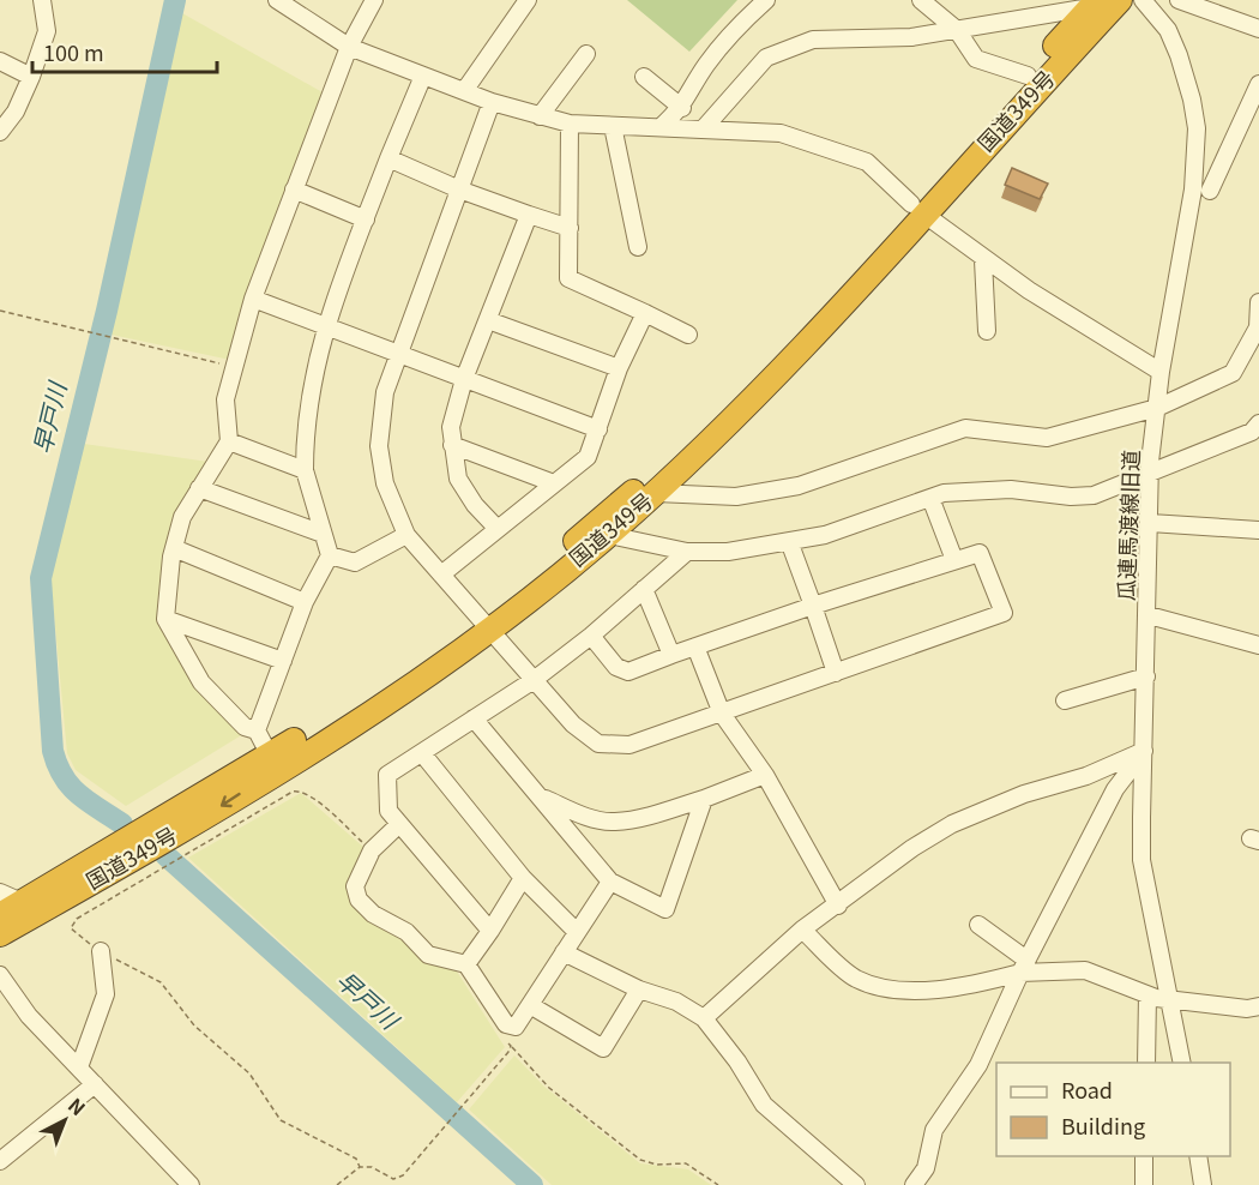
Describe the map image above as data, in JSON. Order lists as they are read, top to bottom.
{
  "streets": {
    "highway": ["国道349号"],
    "street": ["瓜連馬渡線旧道"]
  },
  "water": ["早戸川"],
  "legend": ["Road", "Building"],
  "scale_bar": "100 m",
  "north": "top right"
}
